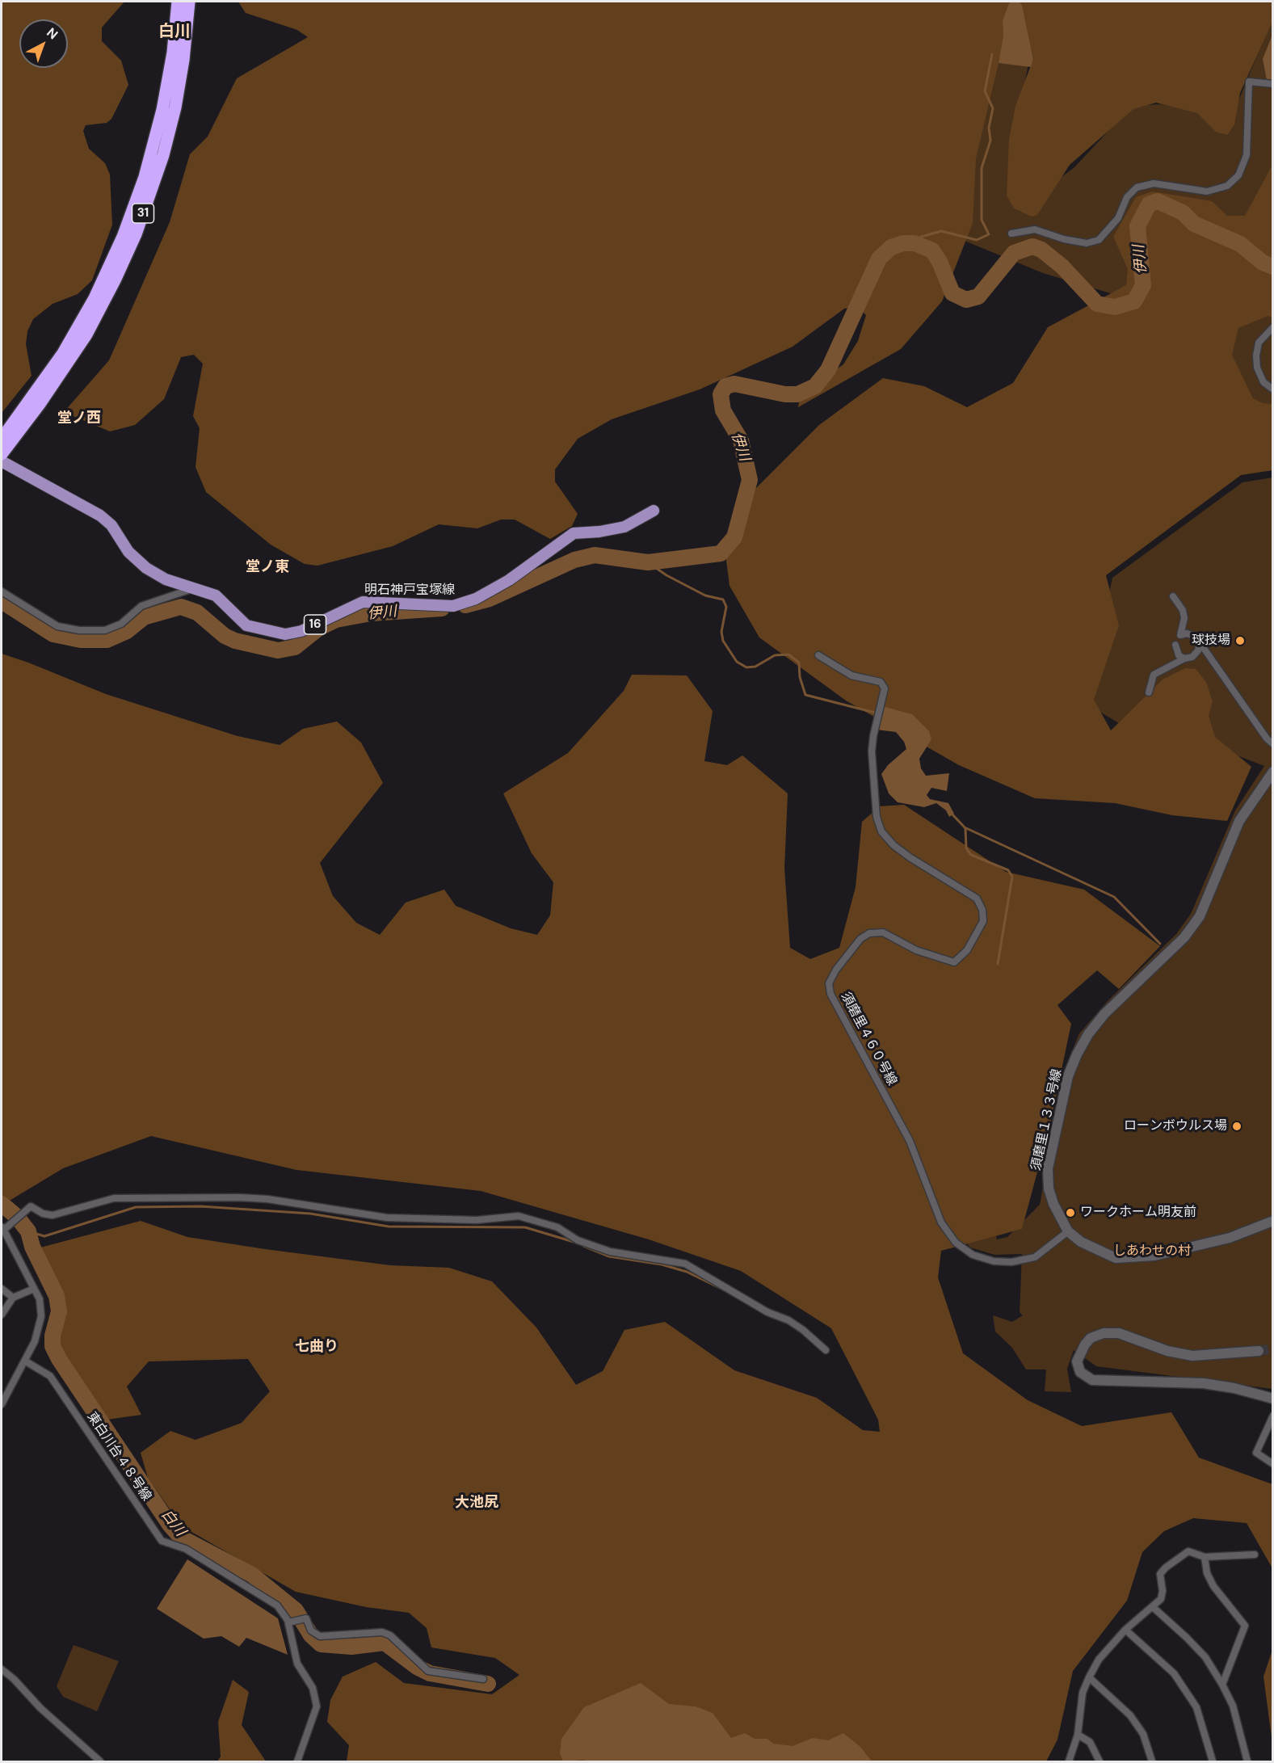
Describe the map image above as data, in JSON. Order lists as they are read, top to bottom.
{
  "streets": {
    "highway": ["31"],
    "main road": ["明石神戸宝塚線", "16"],
    "street": ["須磨里４６０号線", "須磨里１３３号線", "東白川台４８号線"]
  },
  "crossings": [
    ["31", "明石神戸宝塚線"],
    ["須磨里４６０号線", "須磨里１３３号線"]
  ],
  "districts": [
    "白川",
    "堂ノ西",
    "堂ノ東",
    "七曲り",
    "大池尻"
  ],
  "water": ["伊川", "白川"],
  "parks": ["しあわせの村"],
  "places": ["球技場", "ローンボウルス場", "ワークホーム明友前"],
  "north": "top right"
}
